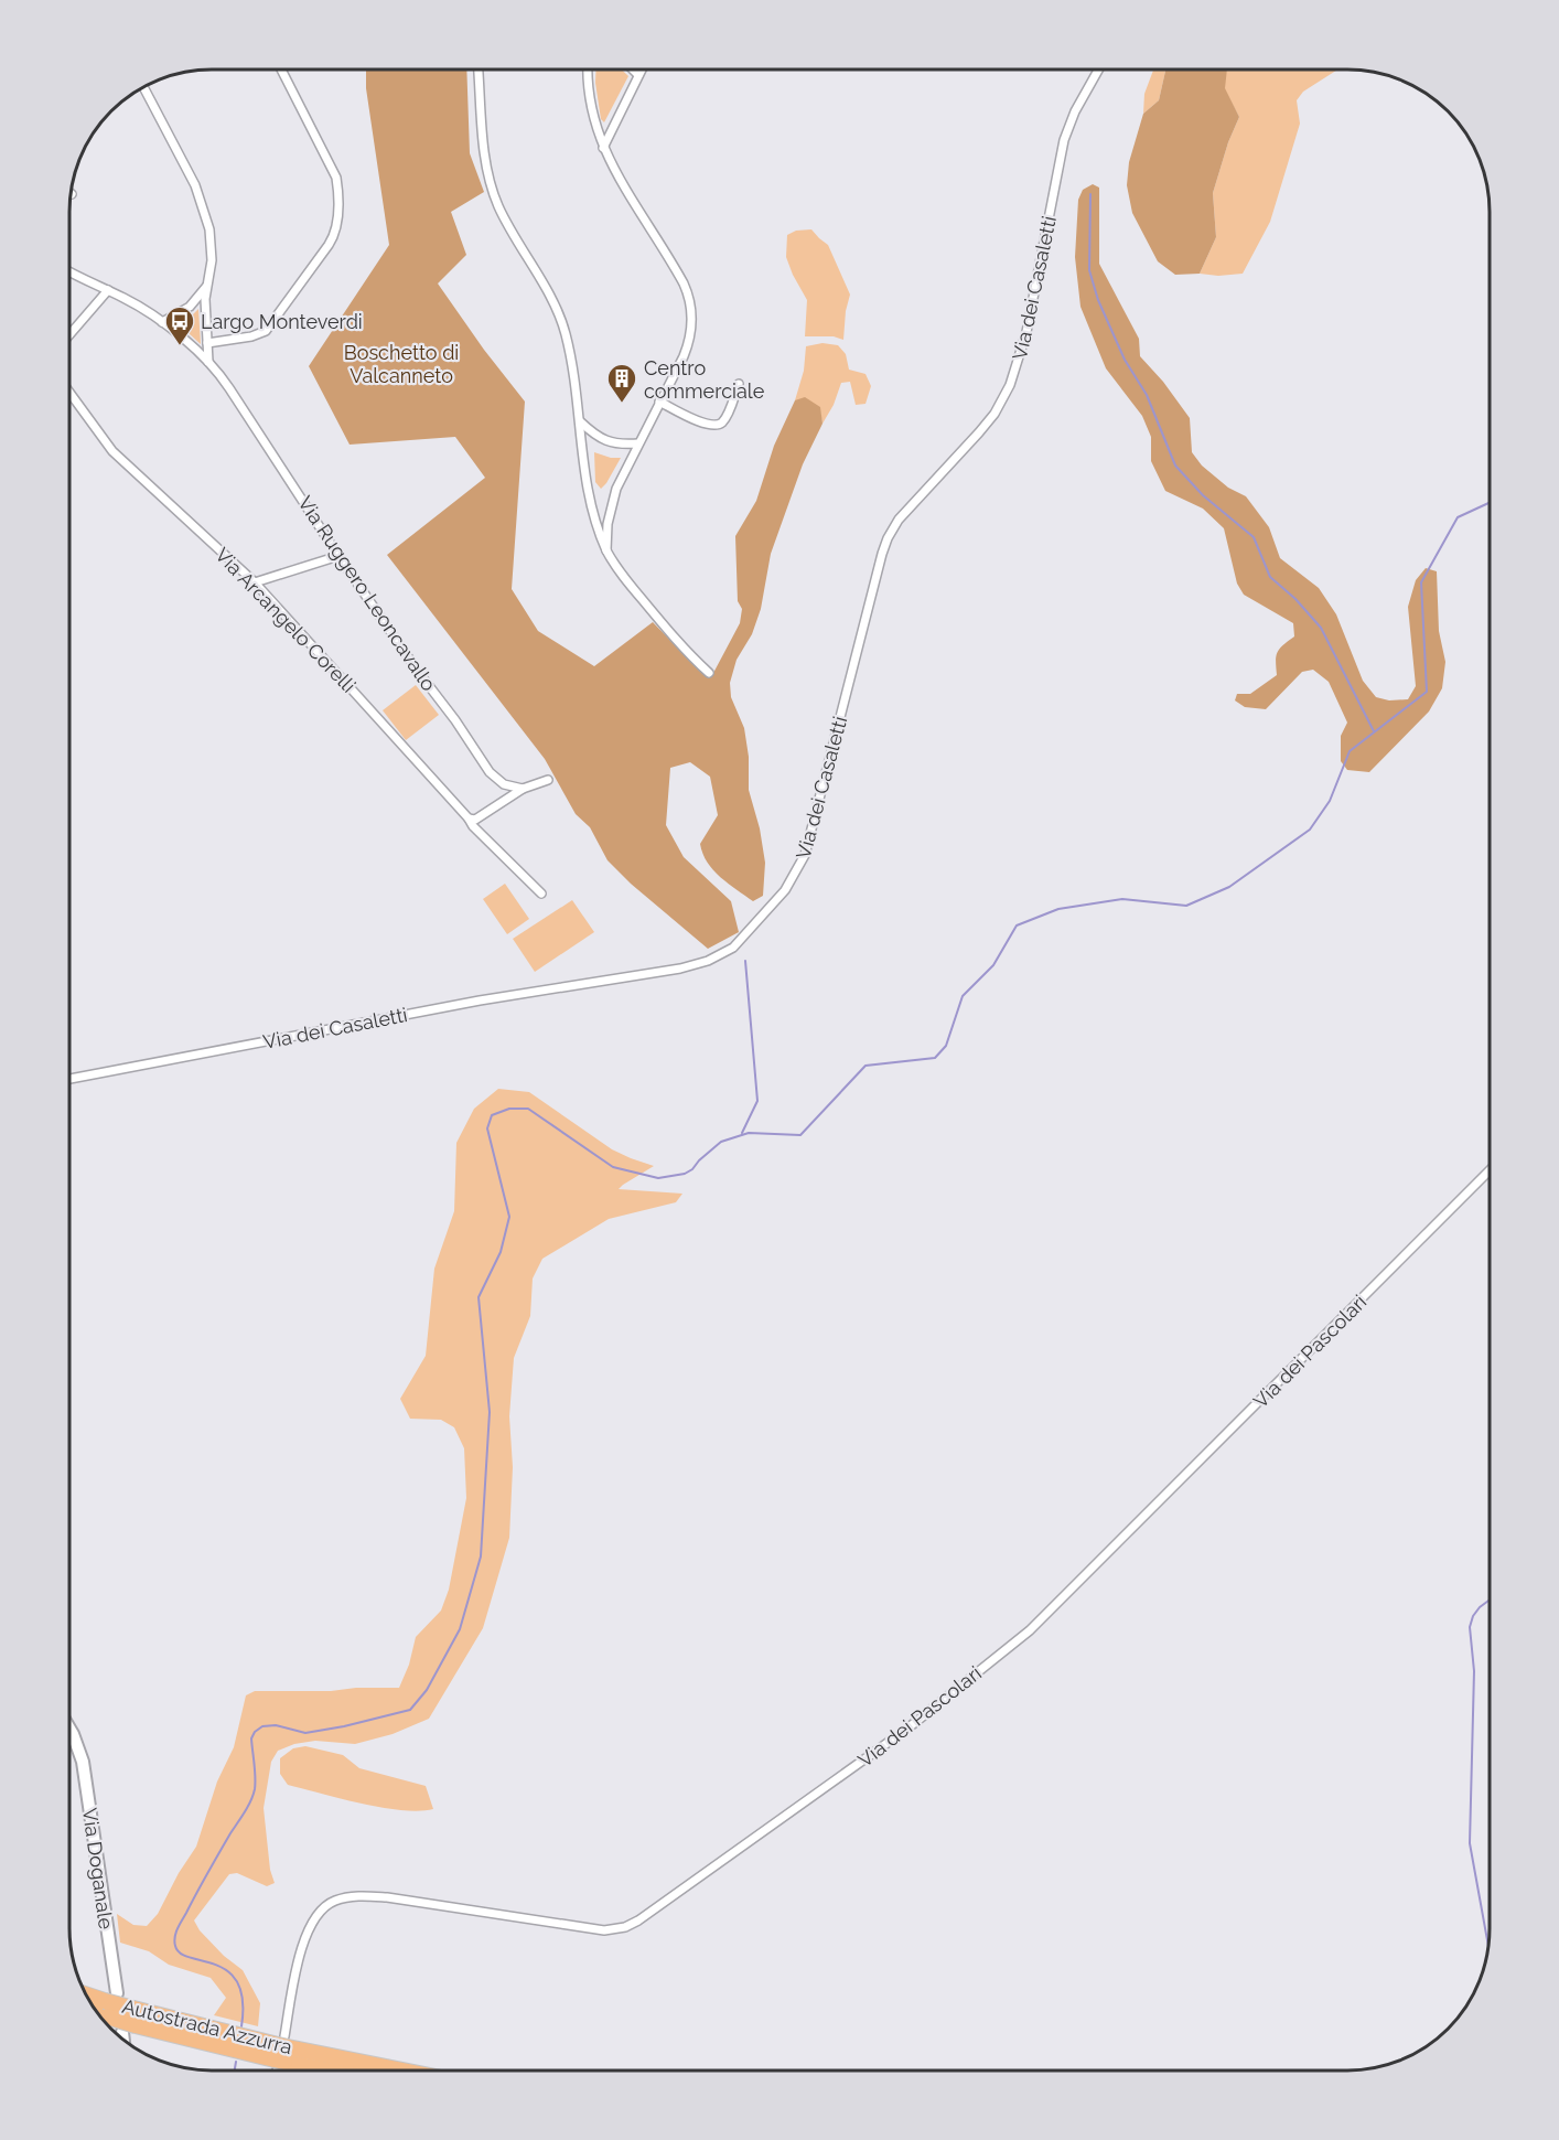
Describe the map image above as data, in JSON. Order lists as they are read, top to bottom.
{
  "streets": {
    "highway": ["Autostrada Azzurra"],
    "main road": ["Via Doganale"],
    "street": [
      "Via dei Casaletti",
      "Via Ruggero Leoncavallo",
      "Via Arcangelo Corelli",
      "Via dei Pascolari"
    ]
  },
  "crossings": [
    ["Via dei Pascolari", "Autostrada Azzurra"],
    ["Via Doganale", "Autostrada Azzurra"]
  ],
  "parks": ["Boschetto di Valcanneto"],
  "places": {
    "bus stop": ["Largo Monteverdi"],
    "building": ["Centro commerciale"]
  }
}
